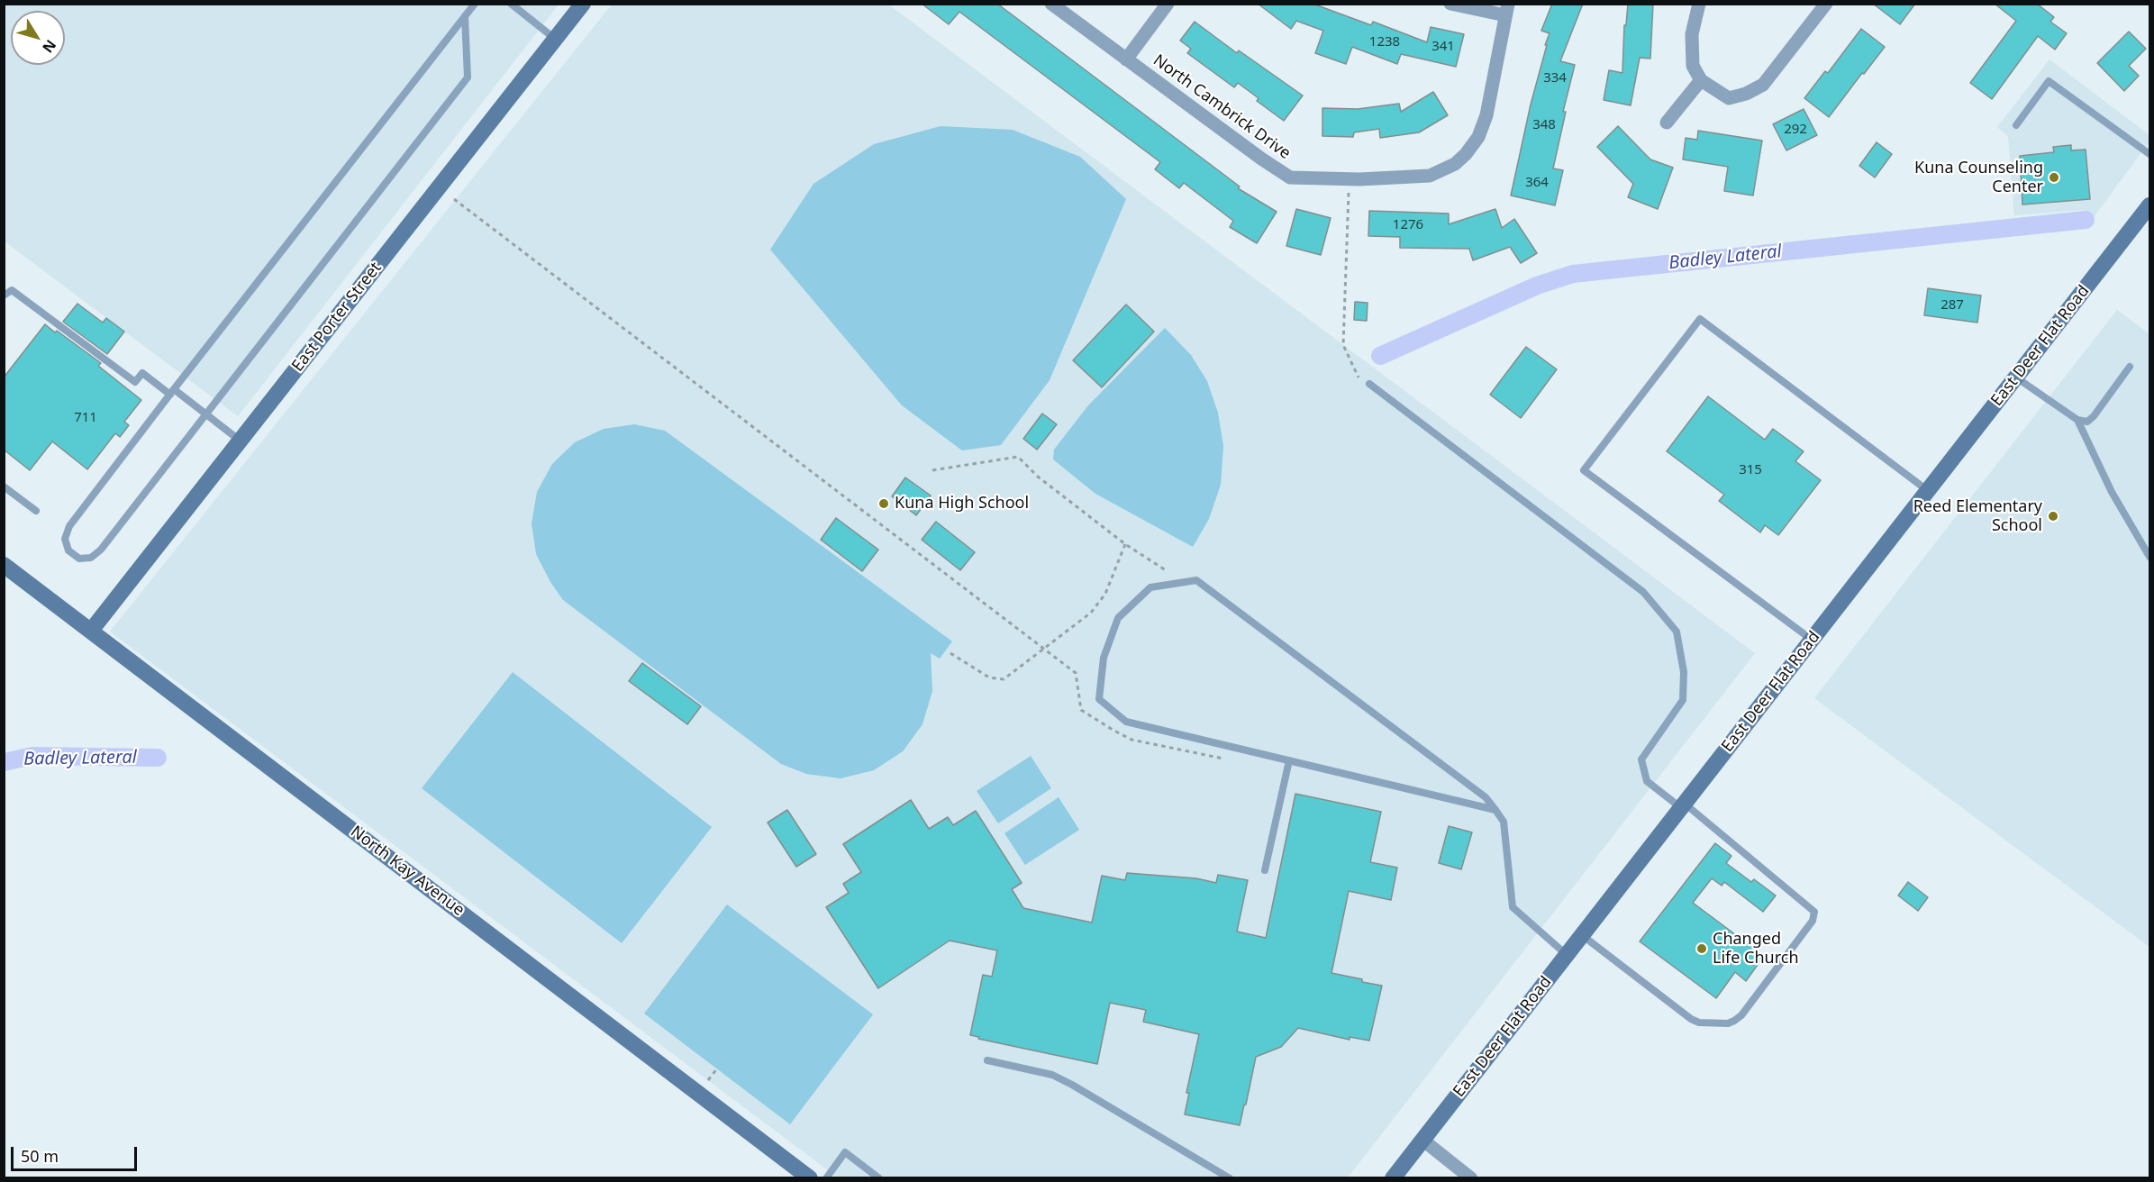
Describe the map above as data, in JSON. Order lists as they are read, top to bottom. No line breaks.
{"streets":{"street":["North Cambrick Drive","East Porter Street","East Deer Flat Road","North Kay Avenue"]},"crossings":[["East Porter Street","North Kay Avenue"]],"water":["Badley Lateral"],"places":["Kuna Counseling Center","Kuna High School","Reed Elementary School","Changed Life Church"],"house_numbers":["1238","341","334","348","292","364","1276","287","711","315"],"scale_bar":"50 m","north":"bottom right"}
